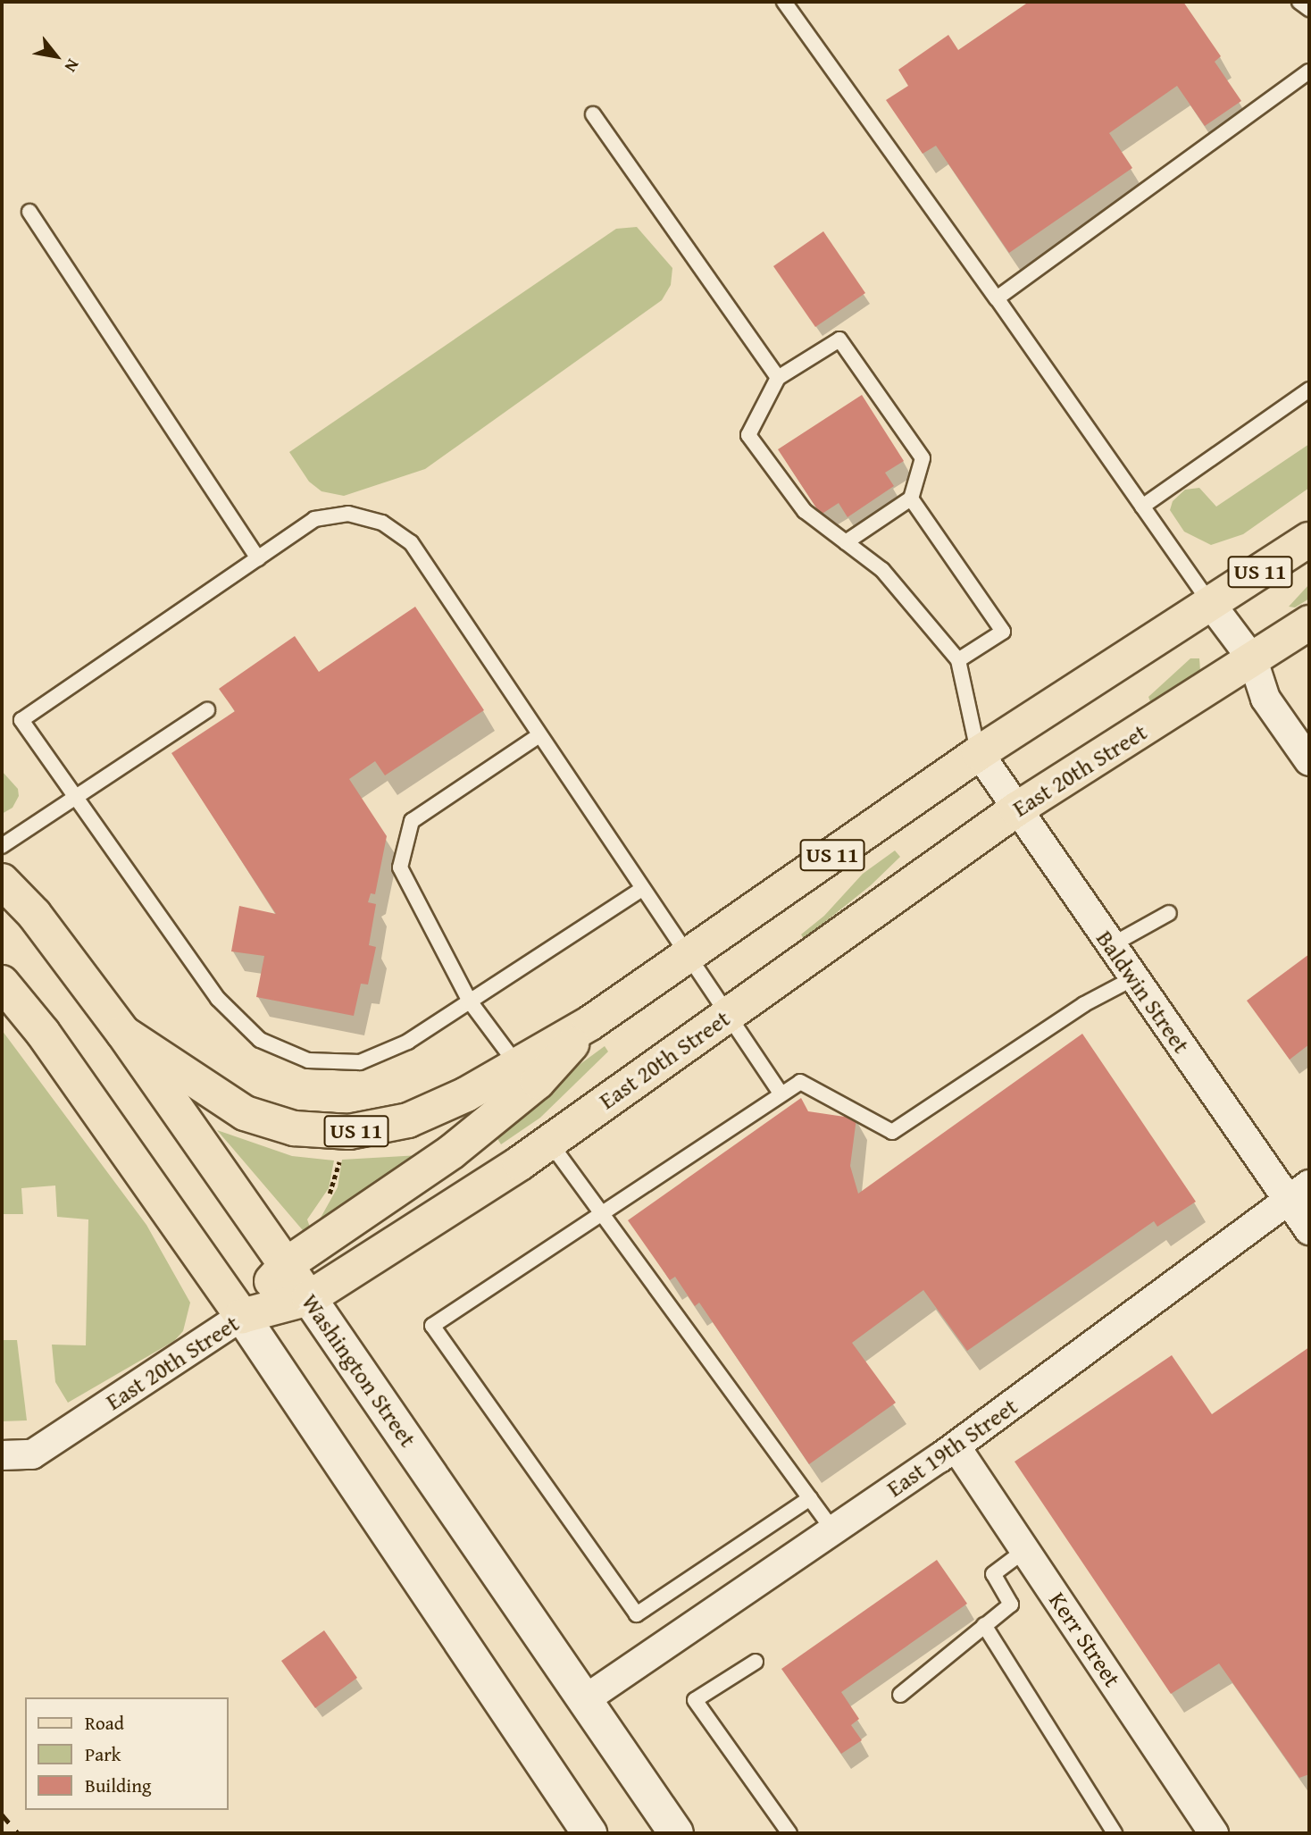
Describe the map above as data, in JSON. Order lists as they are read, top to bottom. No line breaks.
{"streets":{"main road":["US 11","East 20th Street","Washington Street"],"street":["Baldwin Street","East 19th Street","Kerr Street"]},"crossings":[["US 11","Baldwin Street"],["US 11","Washington Street"],["East 20th Street","Baldwin Street"],["East 20th Street","Washington Street"],["Baldwin Street","East 19th Street"],["Washington Street","East 19th Street"],["East 19th Street","Kerr Street"]],"legend":["Road","Park","Building"],"north":"bottom right"}
